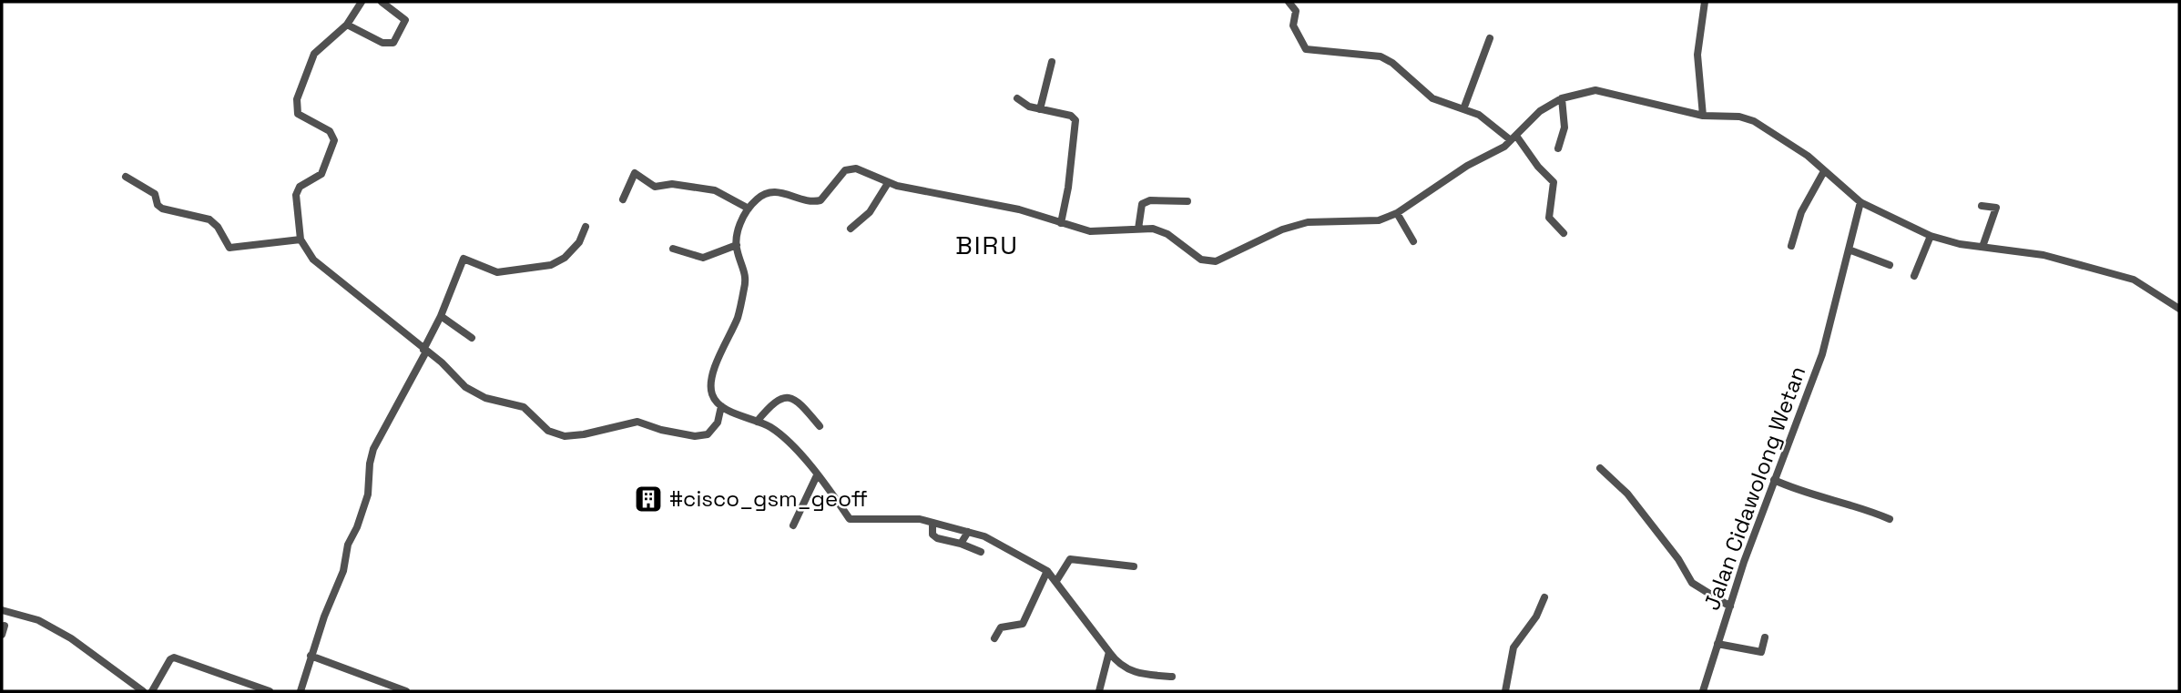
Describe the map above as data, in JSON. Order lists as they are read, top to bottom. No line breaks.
{"streets":{"street":["Jalan Cidawolong Wetan"]},"districts":["BIRU"],"places":{"building":["#cisco_gsm_geoff"]}}
